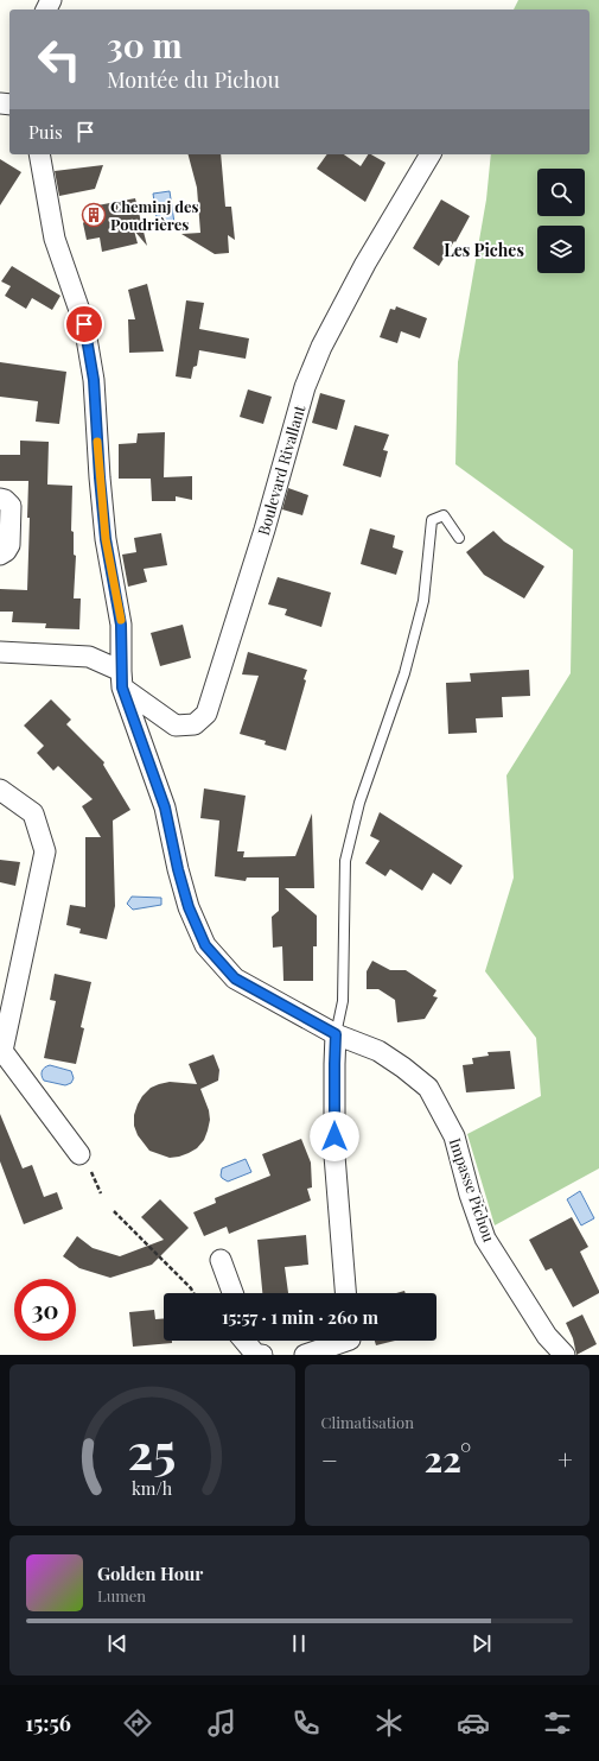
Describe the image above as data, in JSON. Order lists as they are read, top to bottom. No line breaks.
{"streets":{"street":["Boulevard Rivallant","Impasse Pichou"]},"crossings":[["Boulevard Rivallant","Impasse Pichou"]],"districts":["Les Piches"],"places":{"building":["Cheminj des Poudrières"]},"page":{"turn":["30 m","Montée du Pichou"],"then":"Puis","limit":"30","trip":"15:57 · 1 min · 260 m","tile":"Climatisation","heat":["−","22°","+"],"song":["Golden Hour","Lumen"],"tabs":"15:56","gauge":["25","km/h"]}}
